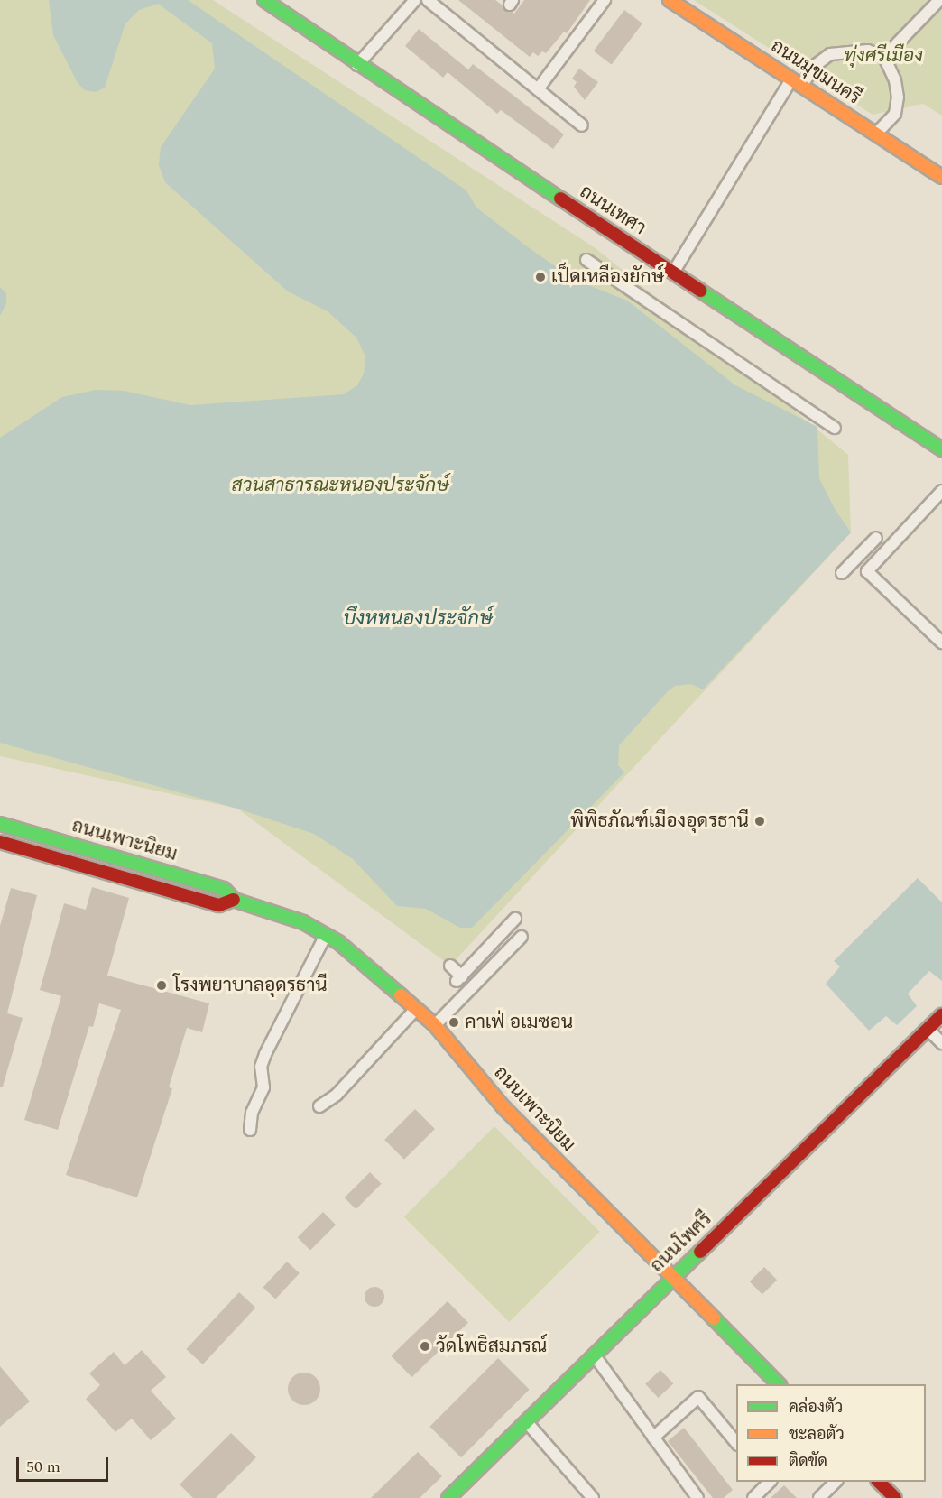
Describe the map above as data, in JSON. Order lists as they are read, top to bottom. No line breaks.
{"streets":{"street":["ถนนมุขมนครี","ถนนเทศา","ถนนเพาะนิยม","ถนนโพศรี"]},"crossings":[["ถนนเพาะนิยม","ถนนโพศรี"]],"water":["บึงหหนองประจักษ์"],"parks":["ทุ่งศรีเมือง","สวนสาธารณะหนองประจักษ์"],"places":["เป็ดเหลืองยักษ์","พิพิธภัณฑ์เมืองอุดรธานี","โรงพยาบาลอุดรธานี","คาเฟ่ อเมซอน","วัดโพธิสมภรณ์"],"legend":["คล่องตัว","ชะลอตัว","ติดขัด"],"scale_bar":"50 m"}
